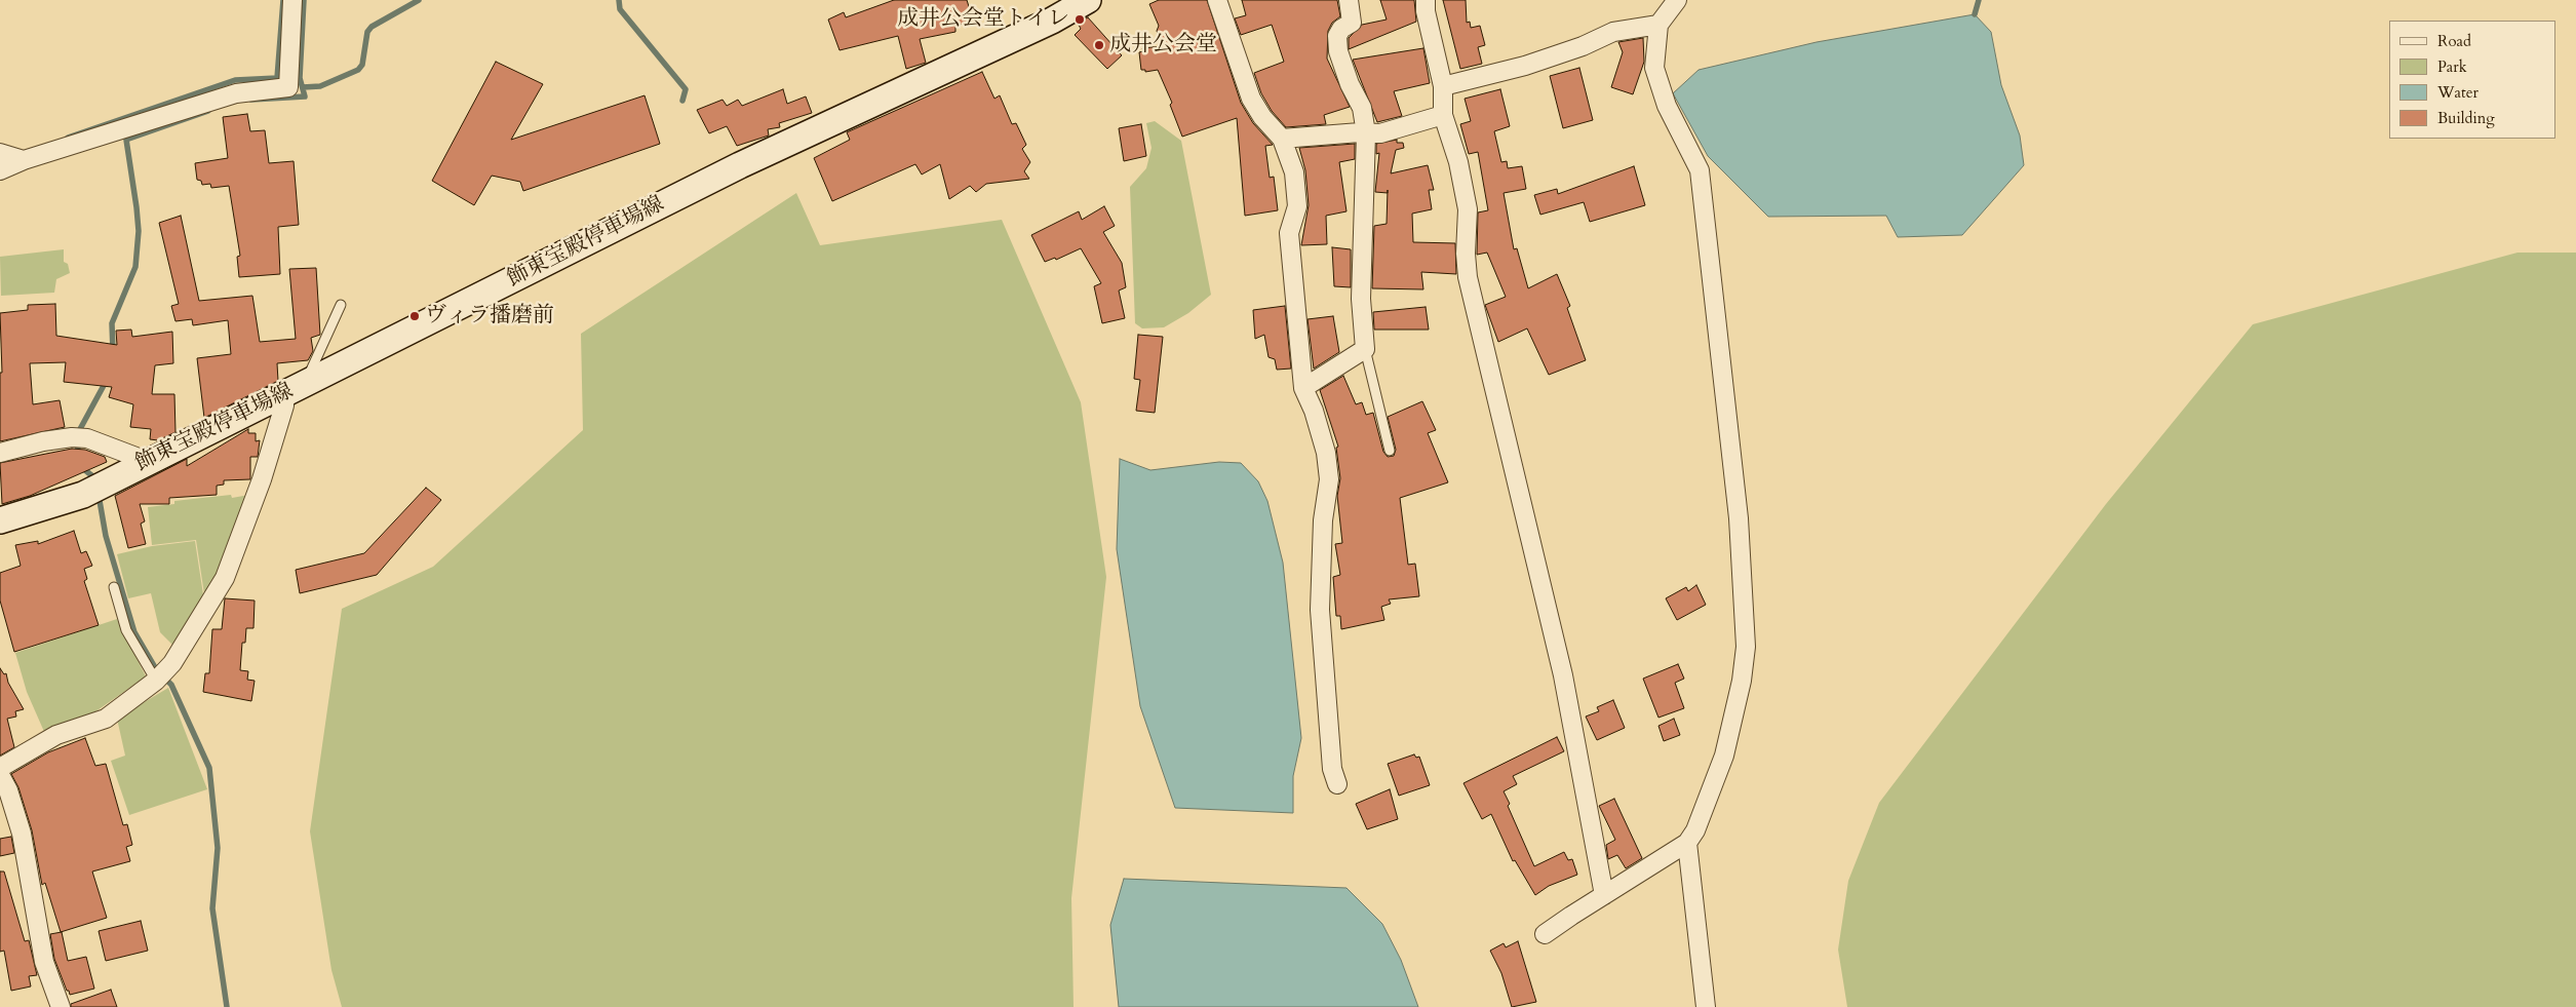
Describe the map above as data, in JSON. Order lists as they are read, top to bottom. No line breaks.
{"streets":{"main road":["飾東宝殿停車場線"]},"places":["成井公会堂トイレ","成井公会堂","ヴィラ播磨前"],"legend":["Road","Park","Water","Building"]}
